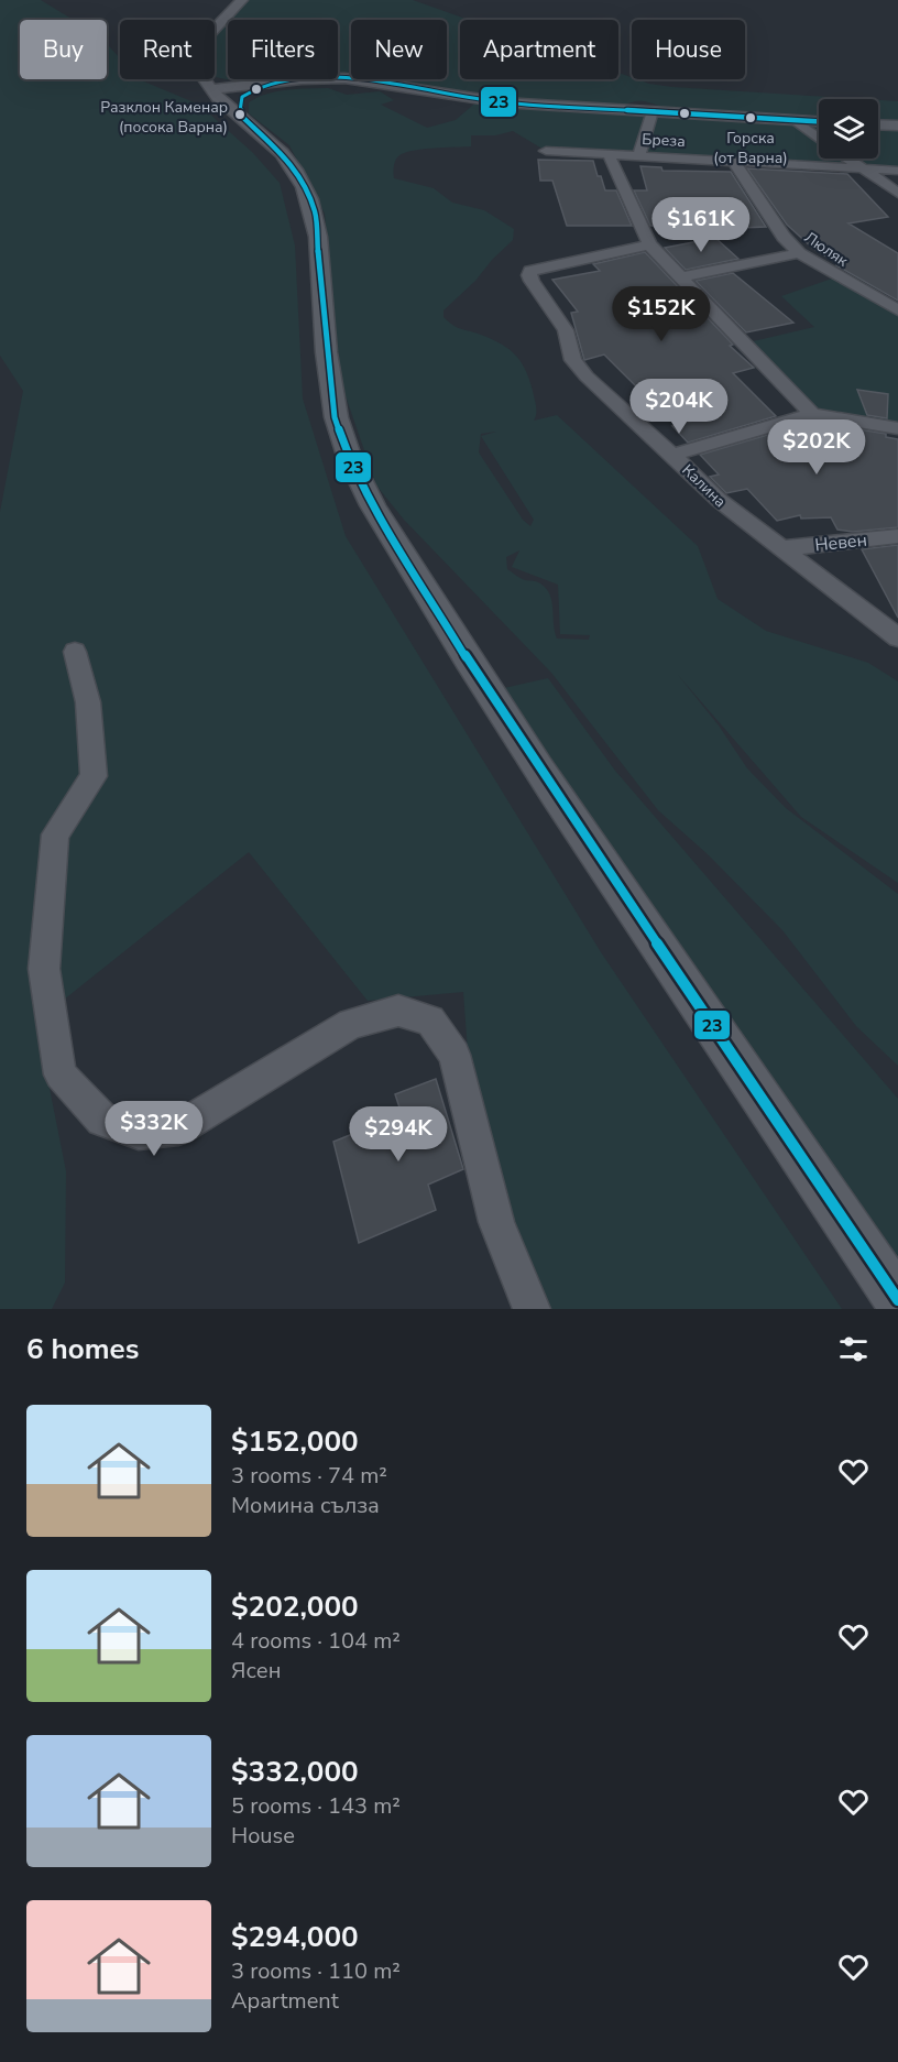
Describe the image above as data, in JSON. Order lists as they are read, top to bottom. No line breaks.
{"streets":{"street":["Бреза","Люляк","Калина","Невен"]},"crossings":[["Бреза","Люляк"],["Калина","Невен"]],"places":["Разклон Каменар (посока Варна)","Горска (от Варна)"],"lines":["transit line 23"],"page":{"chip":["Buy","Rent","Filters","New","Apartment","House"],"price":["$161K","$152K","$204K","$202K","$332K","$294K"],"heading":"6 homes","list":[{"name":"$152,000","note":"3 rooms · 74 m² · Момина сълза"},{"name":"$202,000","note":"4 rooms · 104 m² · Ясен"},{"name":"$332,000","note":"5 rooms · 143 m² · House"},{"name":"$294,000","note":"3 rooms · 110 m² · Apartment"}]}}
